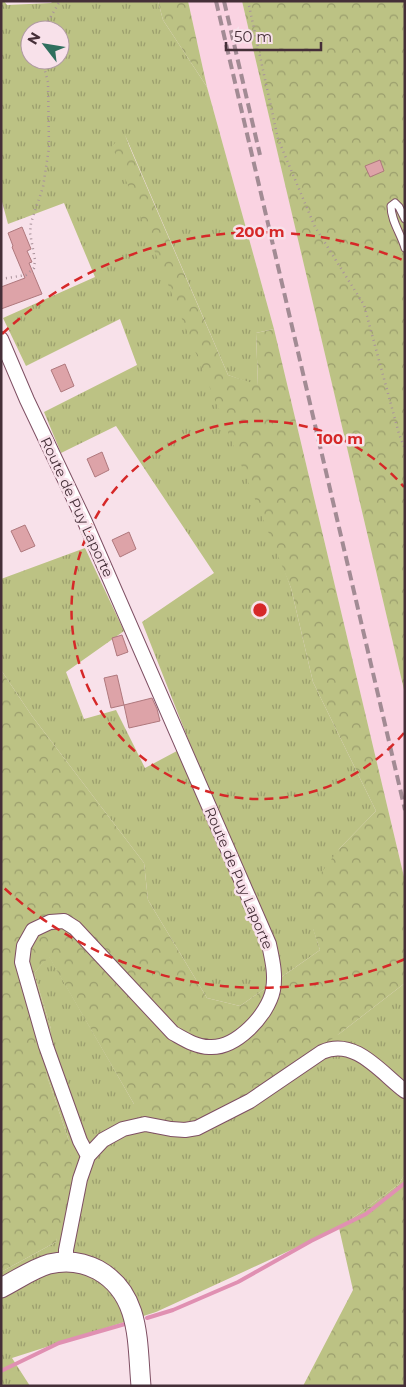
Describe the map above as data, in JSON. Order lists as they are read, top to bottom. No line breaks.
{"streets":{"street":["Route de Puy Laporte"]},"scale_bar":"50 m","north":"top left","rings":["200 m","100 m"]}
